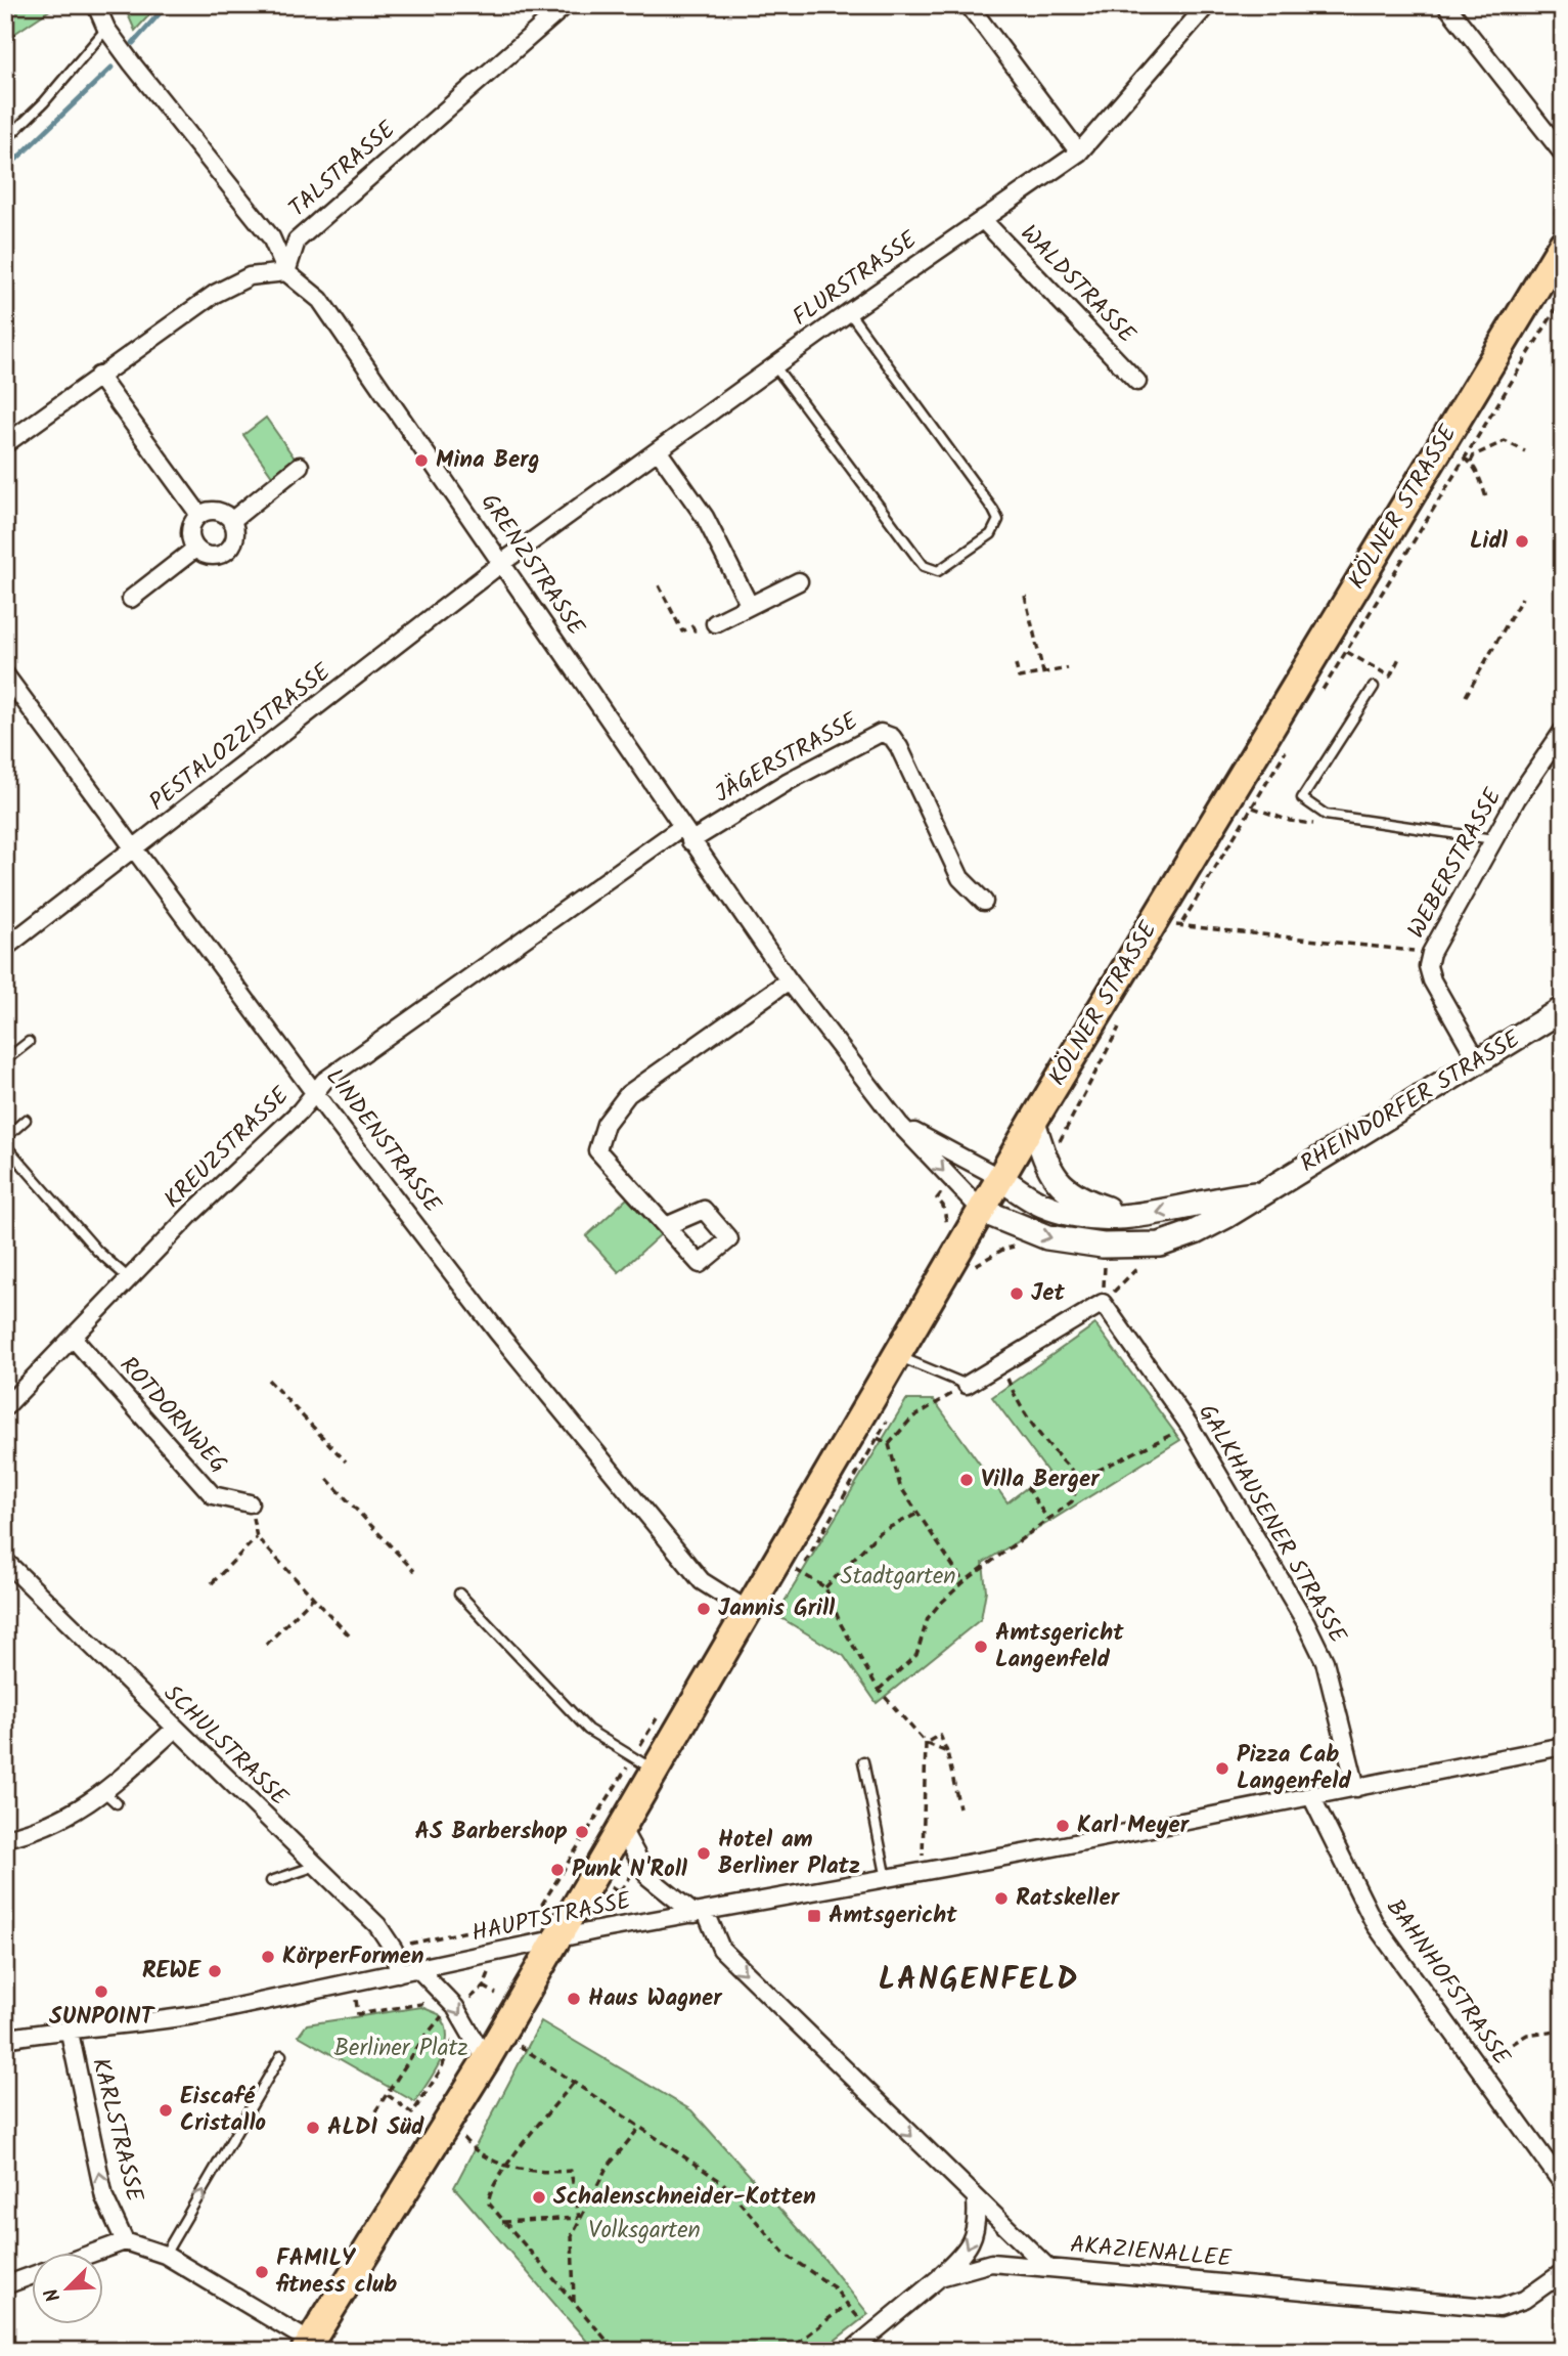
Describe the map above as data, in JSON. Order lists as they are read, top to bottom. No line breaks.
{"streets":{"main road":["KÖLNER STRASSE","RHEINDORFER STRASSE"],"street":["TALSTRASSE","FLURSTRASSE","WALDSTRASSE","GRENZSTRASSE","PESTALOZZISTRASSE","JÄGERSTRASSE","WEBERSTRASSE","LINDENSTRASSE","KREUZSTRASSE","ROTDORNWEG","GALKHAUSENER STRASSE","SCHULSTRASSE","HAUPTSTRASSE","BAHNHOFSTRASSE","KARLSTRASSE","AKAZIENALLEE"]},"crossings":[["TALSTRASSE","GRENZSTRASSE"],["FLURSTRASSE","WALDSTRASSE"],["FLURSTRASSE","GRENZSTRASSE"],["FLURSTRASSE","PESTALOZZISTRASSE"],["KÖLNER STRASSE","GRENZSTRASSE"],["KÖLNER STRASSE","RHEINDORFER STRASSE"],["KÖLNER STRASSE","LINDENSTRASSE"],["KÖLNER STRASSE","HAUPTSTRASSE"],["GRENZSTRASSE","PESTALOZZISTRASSE"],["GRENZSTRASSE","JÄGERSTRASSE"],["GRENZSTRASSE","RHEINDORFER STRASSE"],["GRENZSTRASSE","KREUZSTRASSE"],["PESTALOZZISTRASSE","LINDENSTRASSE"],["JÄGERSTRASSE","KREUZSTRASSE"],["WEBERSTRASSE","RHEINDORFER STRASSE"],["LINDENSTRASSE","KREUZSTRASSE"],["KREUZSTRASSE","ROTDORNWEG"],["GALKHAUSENER STRASSE","HAUPTSTRASSE"],["SCHULSTRASSE","HAUPTSTRASSE"],["HAUPTSTRASSE","BAHNHOFSTRASSE"],["HAUPTSTRASSE","KARLSTRASSE"],["HAUPTSTRASSE","AKAZIENALLEE"]],"one_way":["KARLSTRASSE","AKAZIENALLEE"],"districts":["LANGENFELD"],"parks":["Stadtgarten","Berliner Platz","Volksgarten"],"places":{"other":["Mina Berg","Lidl","Jet","Villa Berger","Jannis Grill","Amtsgericht Langenfeld","Pizza Cab Langenfeld","Karl Meyer","AS Barbershop","Hotel am Berliner Platz","Punk N'Roll","Ratskeller","KörperFormen","REWE","SUNPOINT","Haus Wagner","Eiscafé Cristallo","ALDI Süd","Schalenschneider-Kotten","FAMILY fitness club"],"transit":["Amtsgericht"]},"north":"bottom left"}
